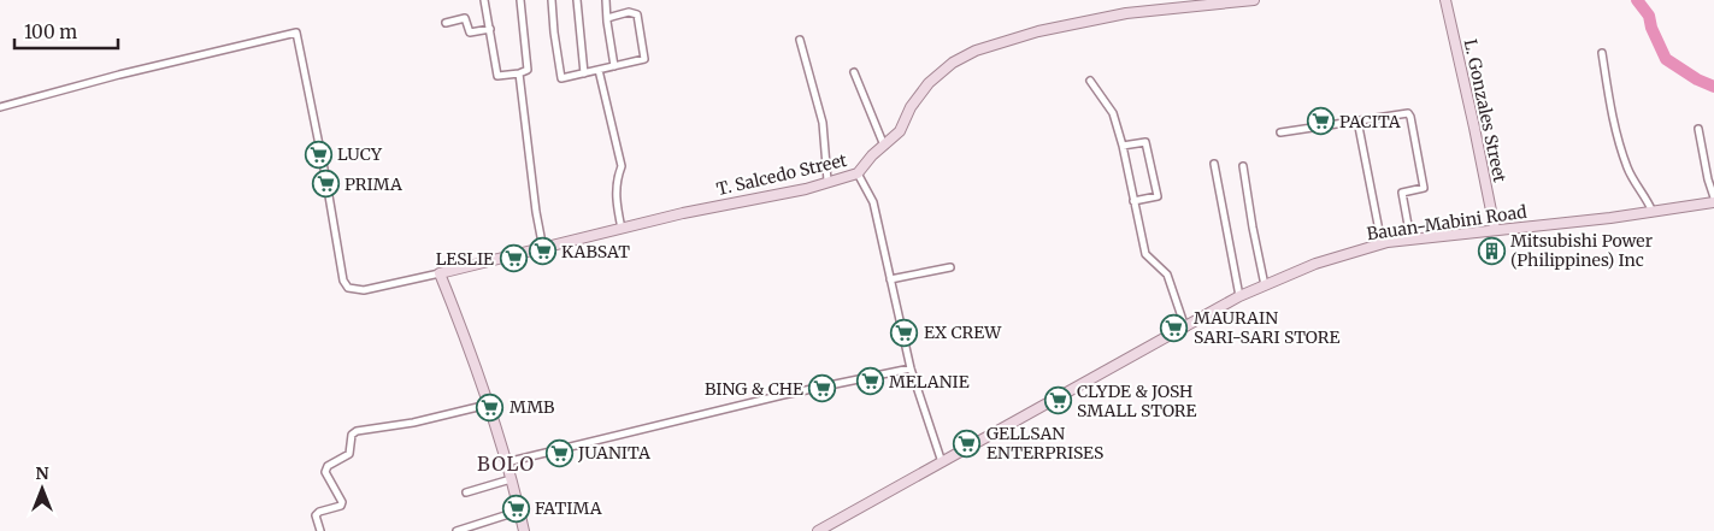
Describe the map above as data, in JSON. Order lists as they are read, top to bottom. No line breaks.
{"streets":{"street":["L. Gonzales Street","T. Salcedo Street","Bauan-Mabini Road"]},"crossings":[["L. Gonzales Street","Bauan-Mabini Road"]],"districts":["BOLO"],"places":{"supermarket":["PACITA","LUCY","PRIMA","KABSAT","LESLIE","MAURAIN SARI-SARI STORE","EX CREW","MELANIE","BING & CHE","CLYDE & JOSH SMALL STORE","MMB","GELLSAN ENTERPRISES","JUANITA","FATIMA"],"building":["Mitsubishi Power (Philippines) Inc"]},"scale_bar":"100 m","north":"top"}
